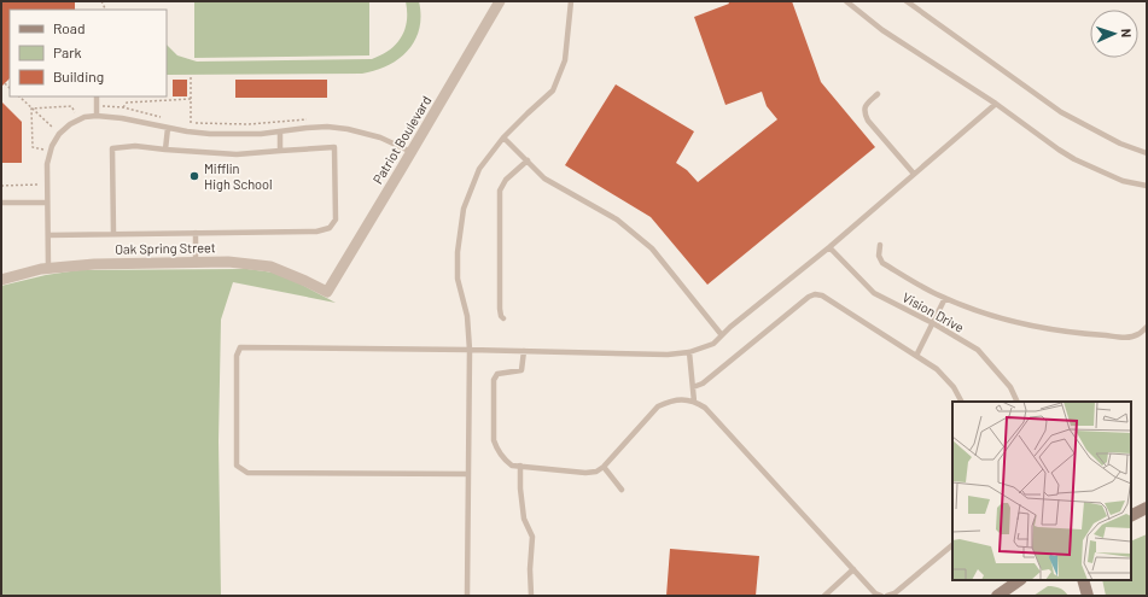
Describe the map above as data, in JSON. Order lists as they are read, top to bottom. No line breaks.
{"streets":{"street":["Patriot Boulevard","Oak Spring Street"],"lane":["Vision Drive"]},"crossings":[["Patriot Boulevard","Oak Spring Street"]],"places":["Mifflin High School"],"legend":["Road","Park","Building"],"north":"right"}
